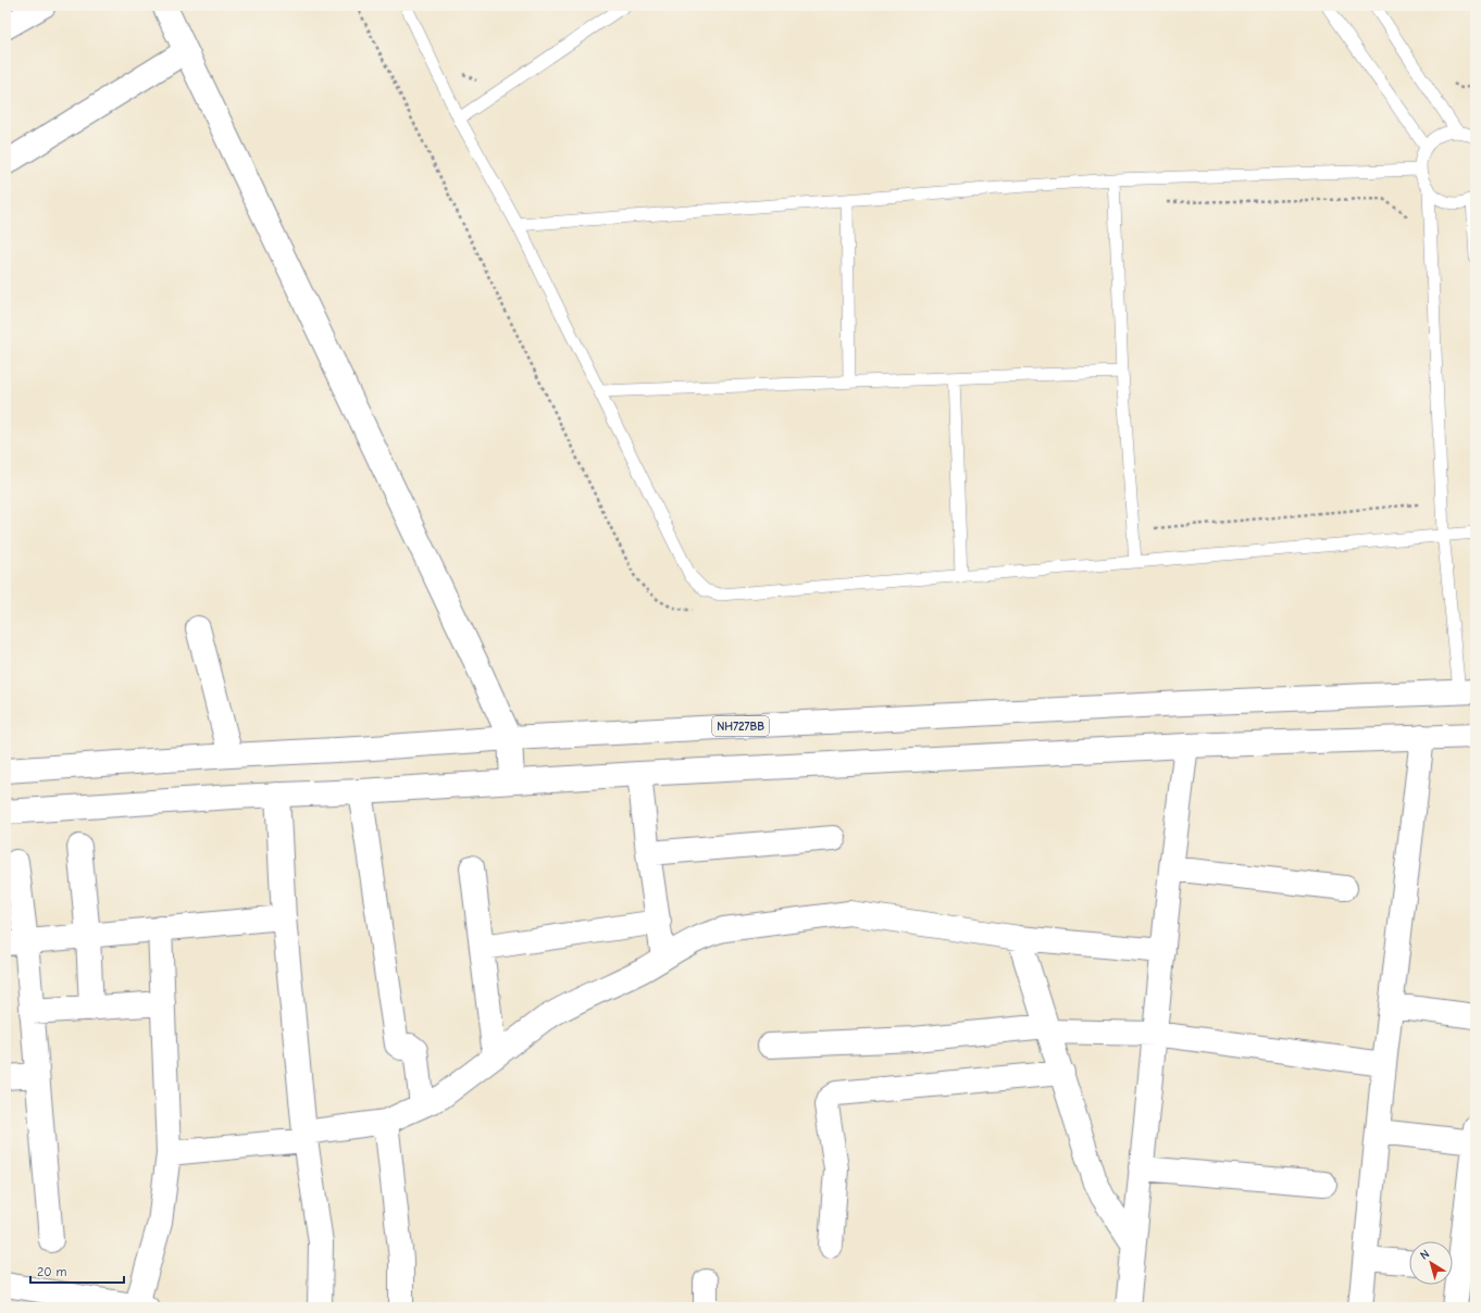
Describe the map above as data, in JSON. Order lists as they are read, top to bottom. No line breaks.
{"streets":{"main road":["NH727BB"]},"scale_bar":"20 m","north":"top left"}
